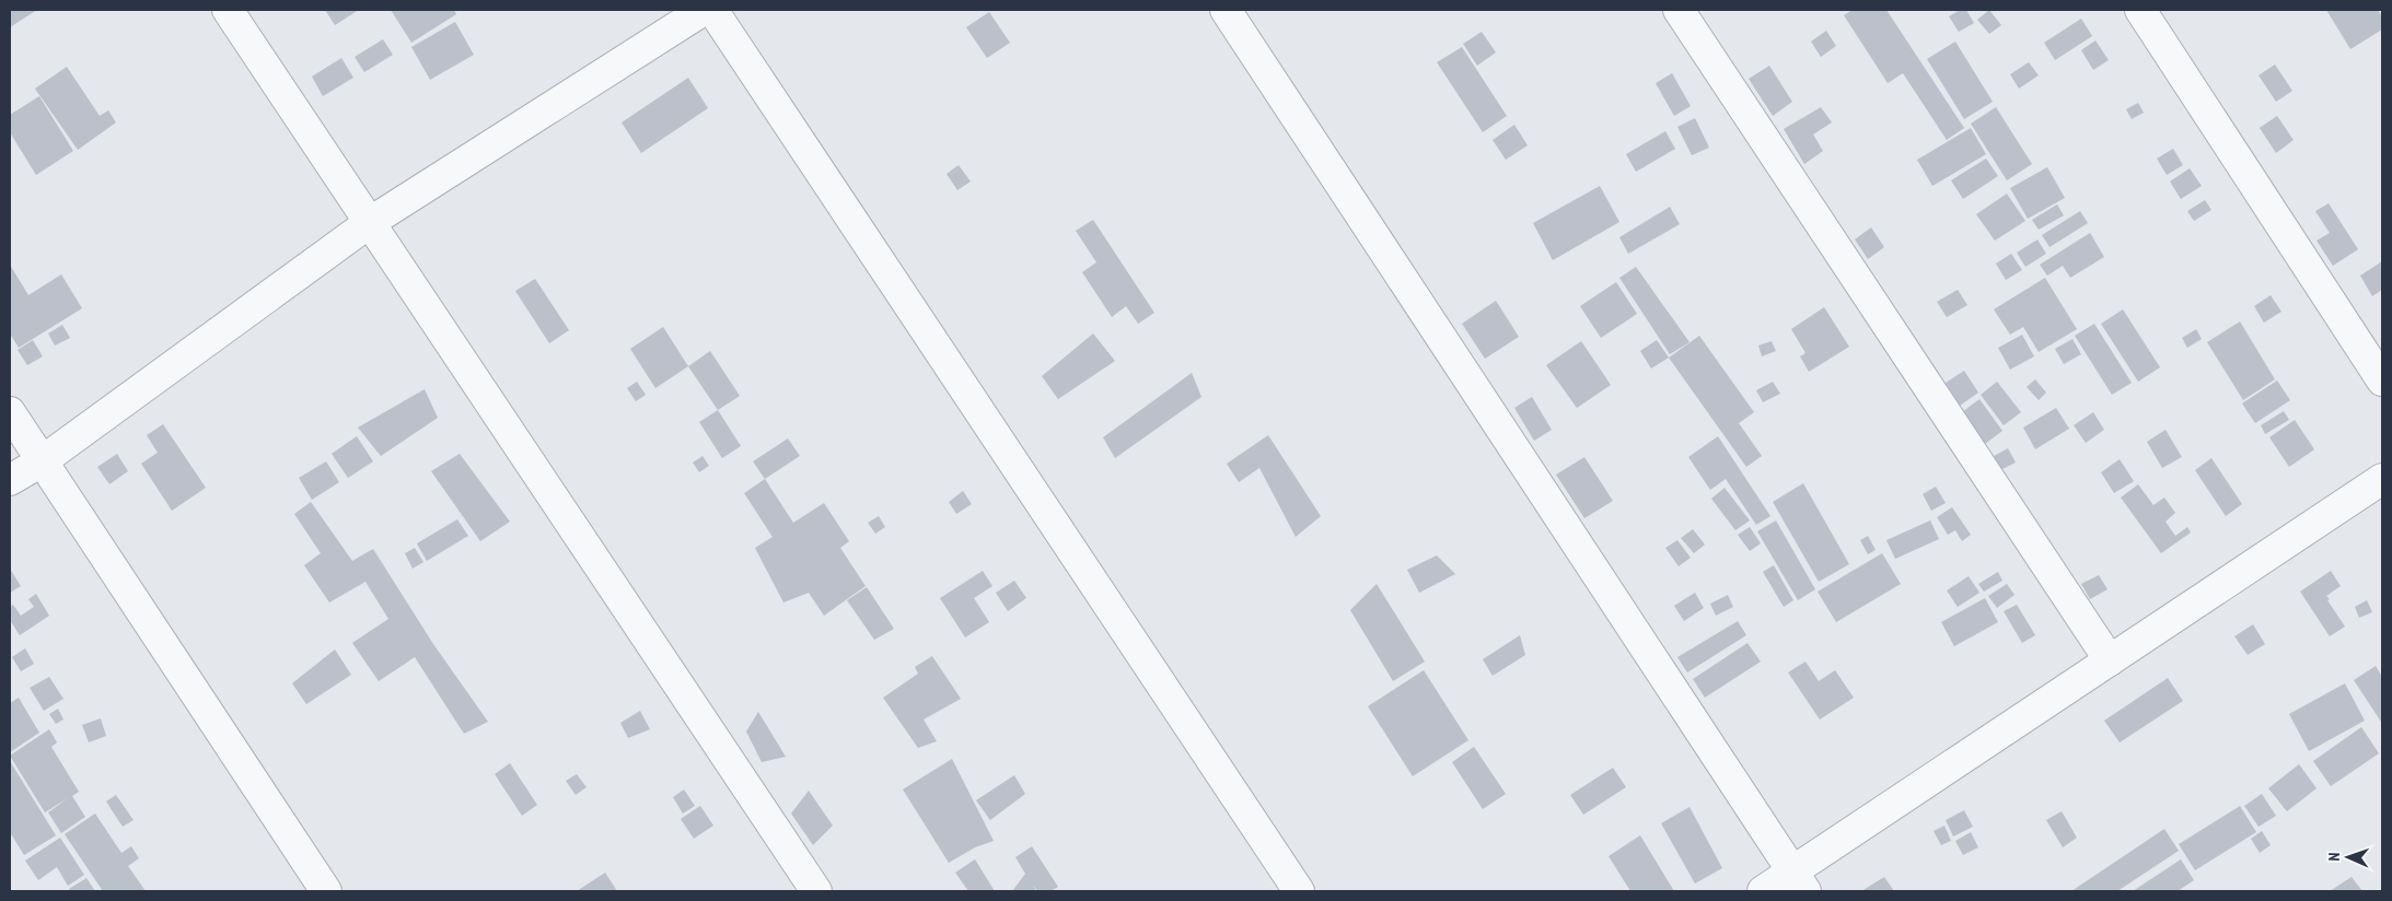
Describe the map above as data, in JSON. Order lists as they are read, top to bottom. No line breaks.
{"north":"left"}
